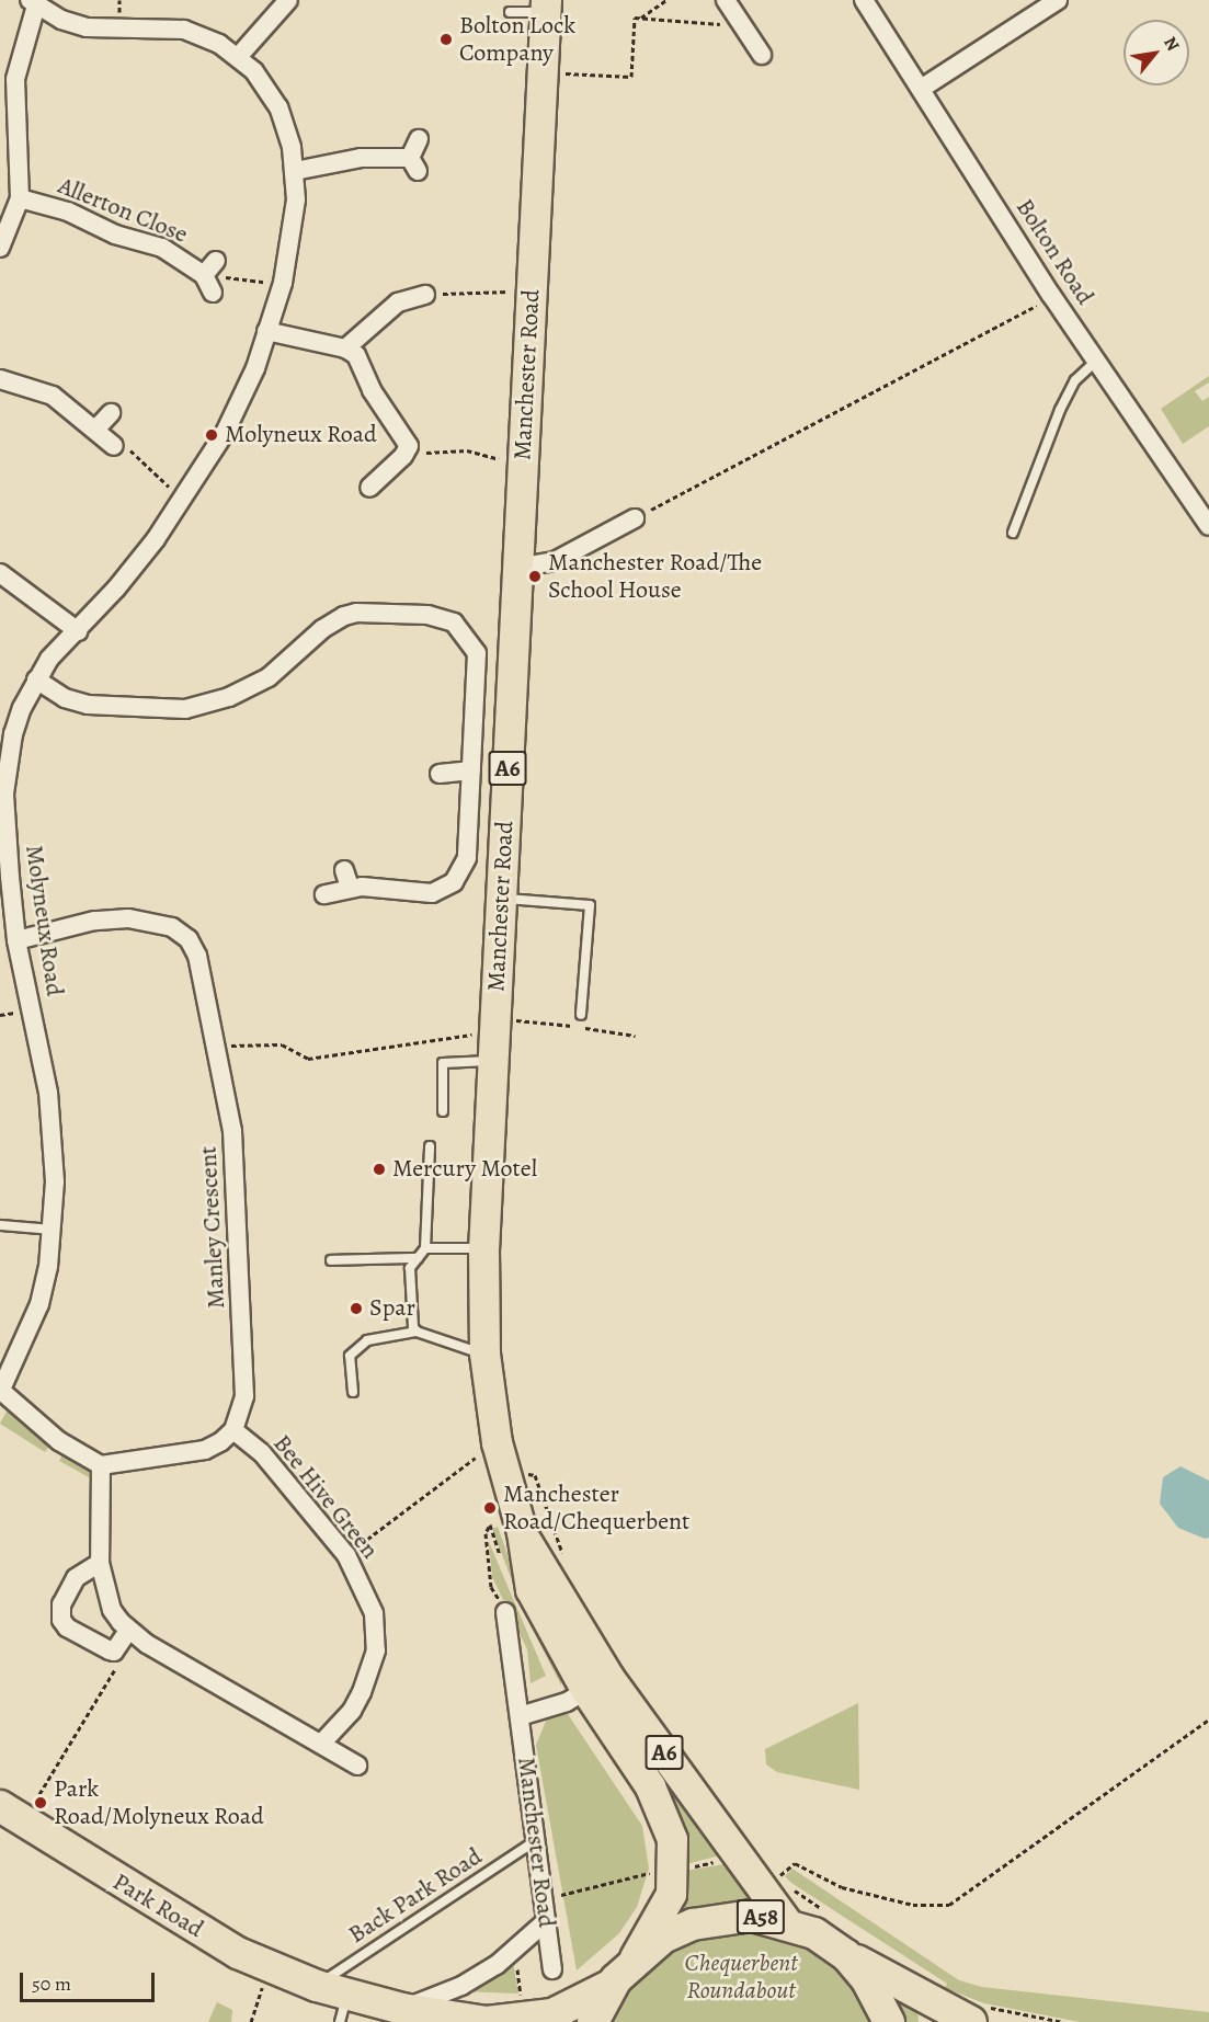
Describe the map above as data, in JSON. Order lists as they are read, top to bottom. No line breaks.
{"streets":{"highway":["Park Road","A58"],"main road":["Manchester Road","A6"],"street":["Allerton Close","Bolton Road","Molyneux Road","Manley Crescent","Bee Hive Green"],"lane":["Back Park Road"]},"crossings":[["Manchester Road","Back Park Road"],["Manchester Road","A58"],["Molyneux Road","Manley Crescent"],["Manley Crescent","Bee Hive Green"],["Back Park Road","Park Road"],["Park Road","A58"]],"parks":["Chequerbent Roundabout"],"places":["Bolton Lock Company","Molyneux Road","Manchester Road/The School House","Mercury Motel","Spar","Manchester Road/Chequerbent","Park Road/Molyneux Road"],"scale_bar":"50 m","north":"top right"}
